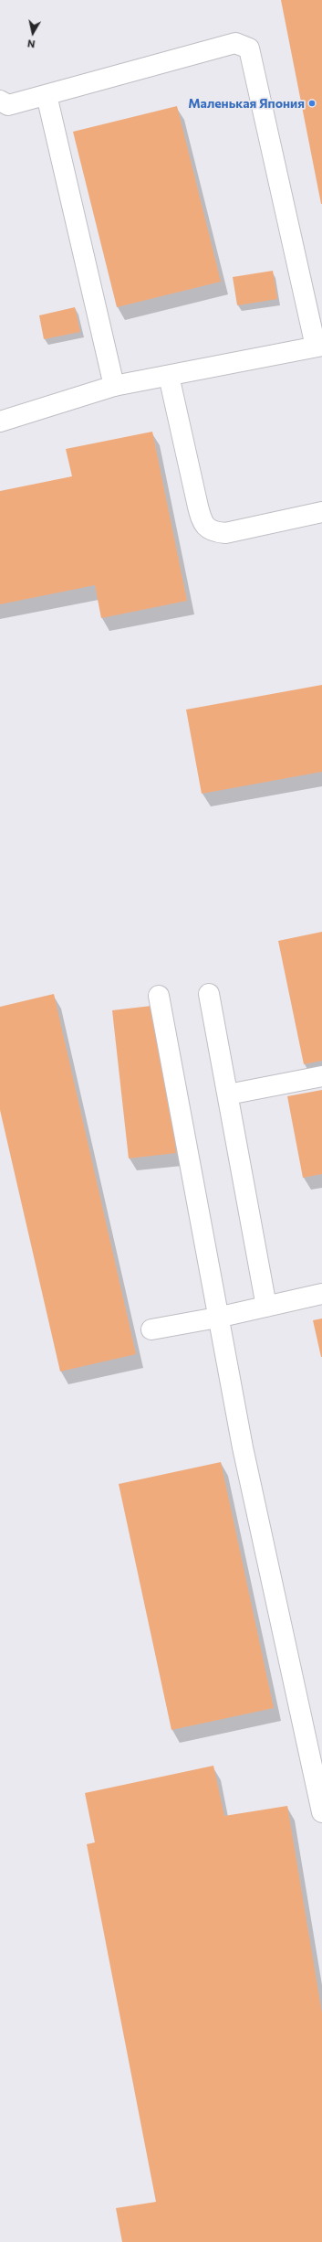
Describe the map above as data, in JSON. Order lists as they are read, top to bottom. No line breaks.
{"places":["Маленькая Япония"],"north":"bottom"}
